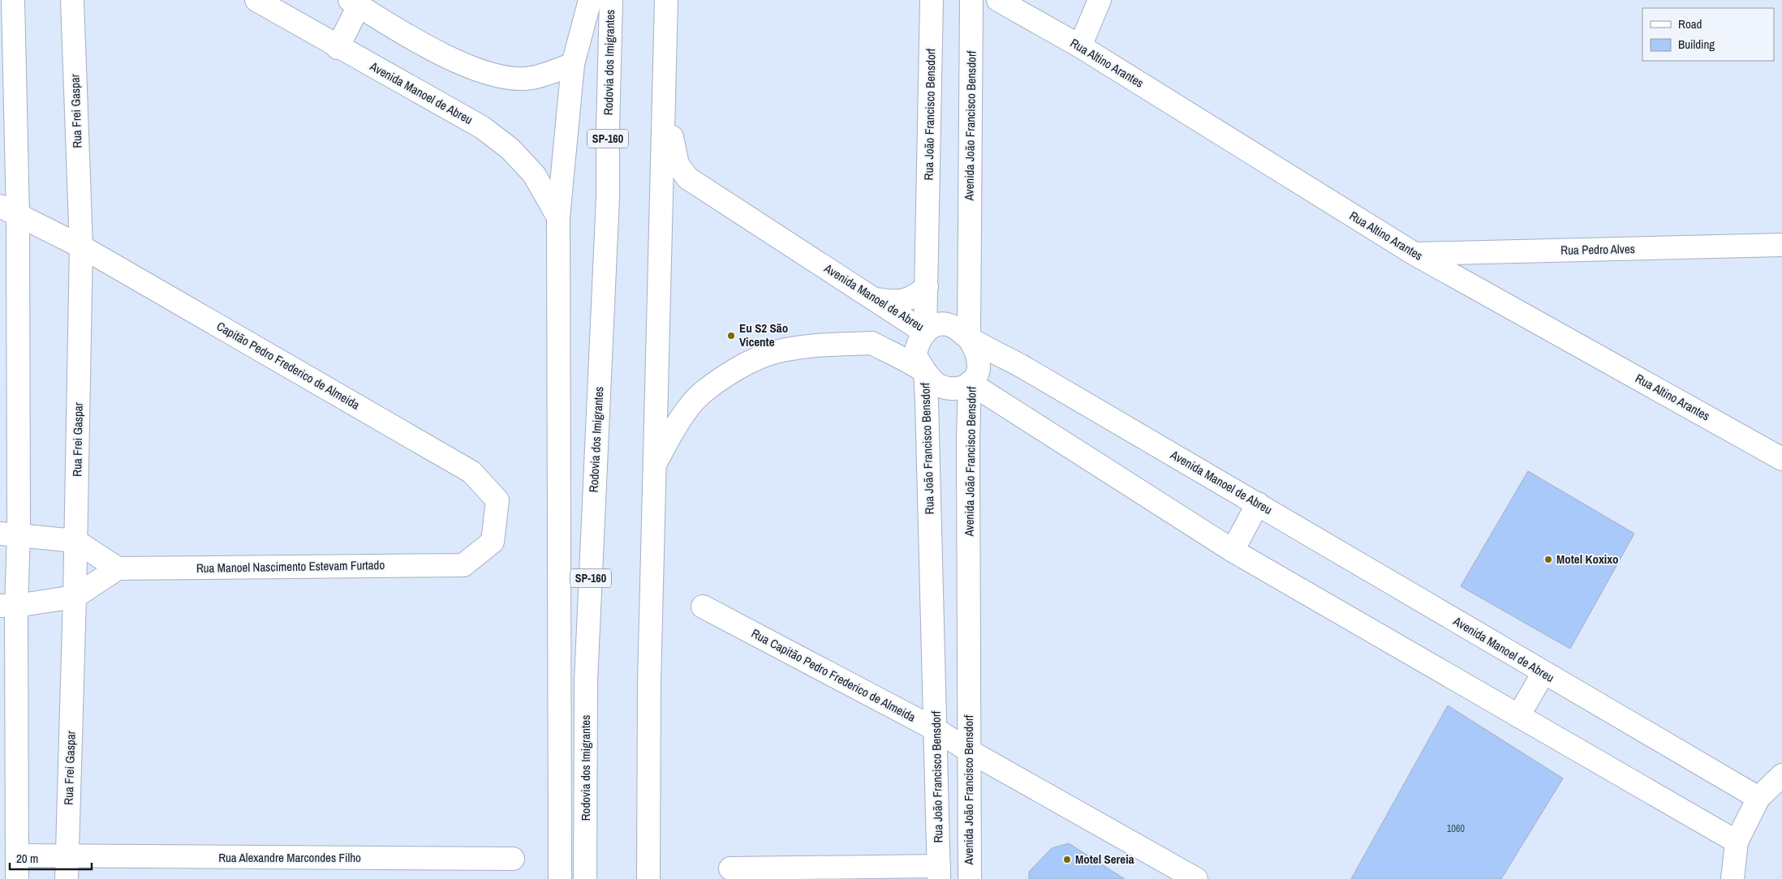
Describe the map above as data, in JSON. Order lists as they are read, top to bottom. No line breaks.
{"streets":{"main road":["Rodovia dos Imigrantes","Rua Altino Arantes","Avenida Manoel de Abreu","Rua Frei Gaspar","Rua João Francisco Bensdorf","Avenida João Francisco Bensdorf","SP-160","Rua Pedro Alves","Capitão Pedro Frederico de Almeida","Rua Manoel Nascimento Estevam Furtado","Rua Capitão Pedro Frederico de Almeida","Rua Alexandre Marcondes Filho"]},"crossings":[["Rua Altino Arantes","Rua Pedro Alves"],["Avenida Manoel de Abreu","Rua João Francisco Bensdorf"],["Avenida Manoel de Abreu","Avenida João Francisco Bensdorf"],["Rua Frei Gaspar","Capitão Pedro Frederico de Almeida"],["Rua Frei Gaspar","Rua Alexandre Marcondes Filho"],["Rua João Francisco Bensdorf","Avenida João Francisco Bensdorf"],["Rua João Francisco Bensdorf","Rua Capitão Pedro Frederico de Almeida"],["Avenida João Francisco Bensdorf","Rua Capitão Pedro Frederico de Almeida"],["Capitão Pedro Frederico de Almeida","Rua Manoel Nascimento Estevam Furtado"]],"places":["Eu S2 São Vicente","Motel Koxixo","Motel Sereia"],"house_numbers":["1060"],"legend":["Road","Building"],"scale_bar":"20 m"}
